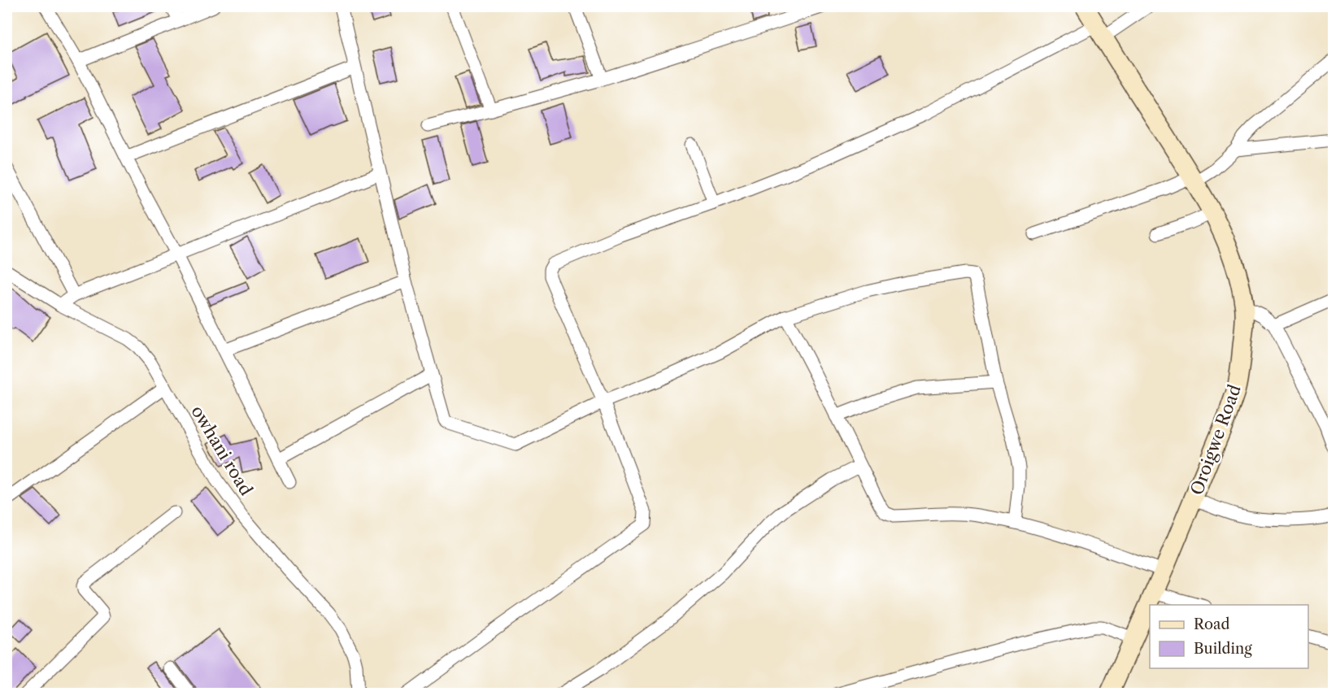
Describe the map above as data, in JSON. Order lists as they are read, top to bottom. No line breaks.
{"streets":{"street":["Oroigwe Road","owhani road"]},"legend":["Road","Building"]}
